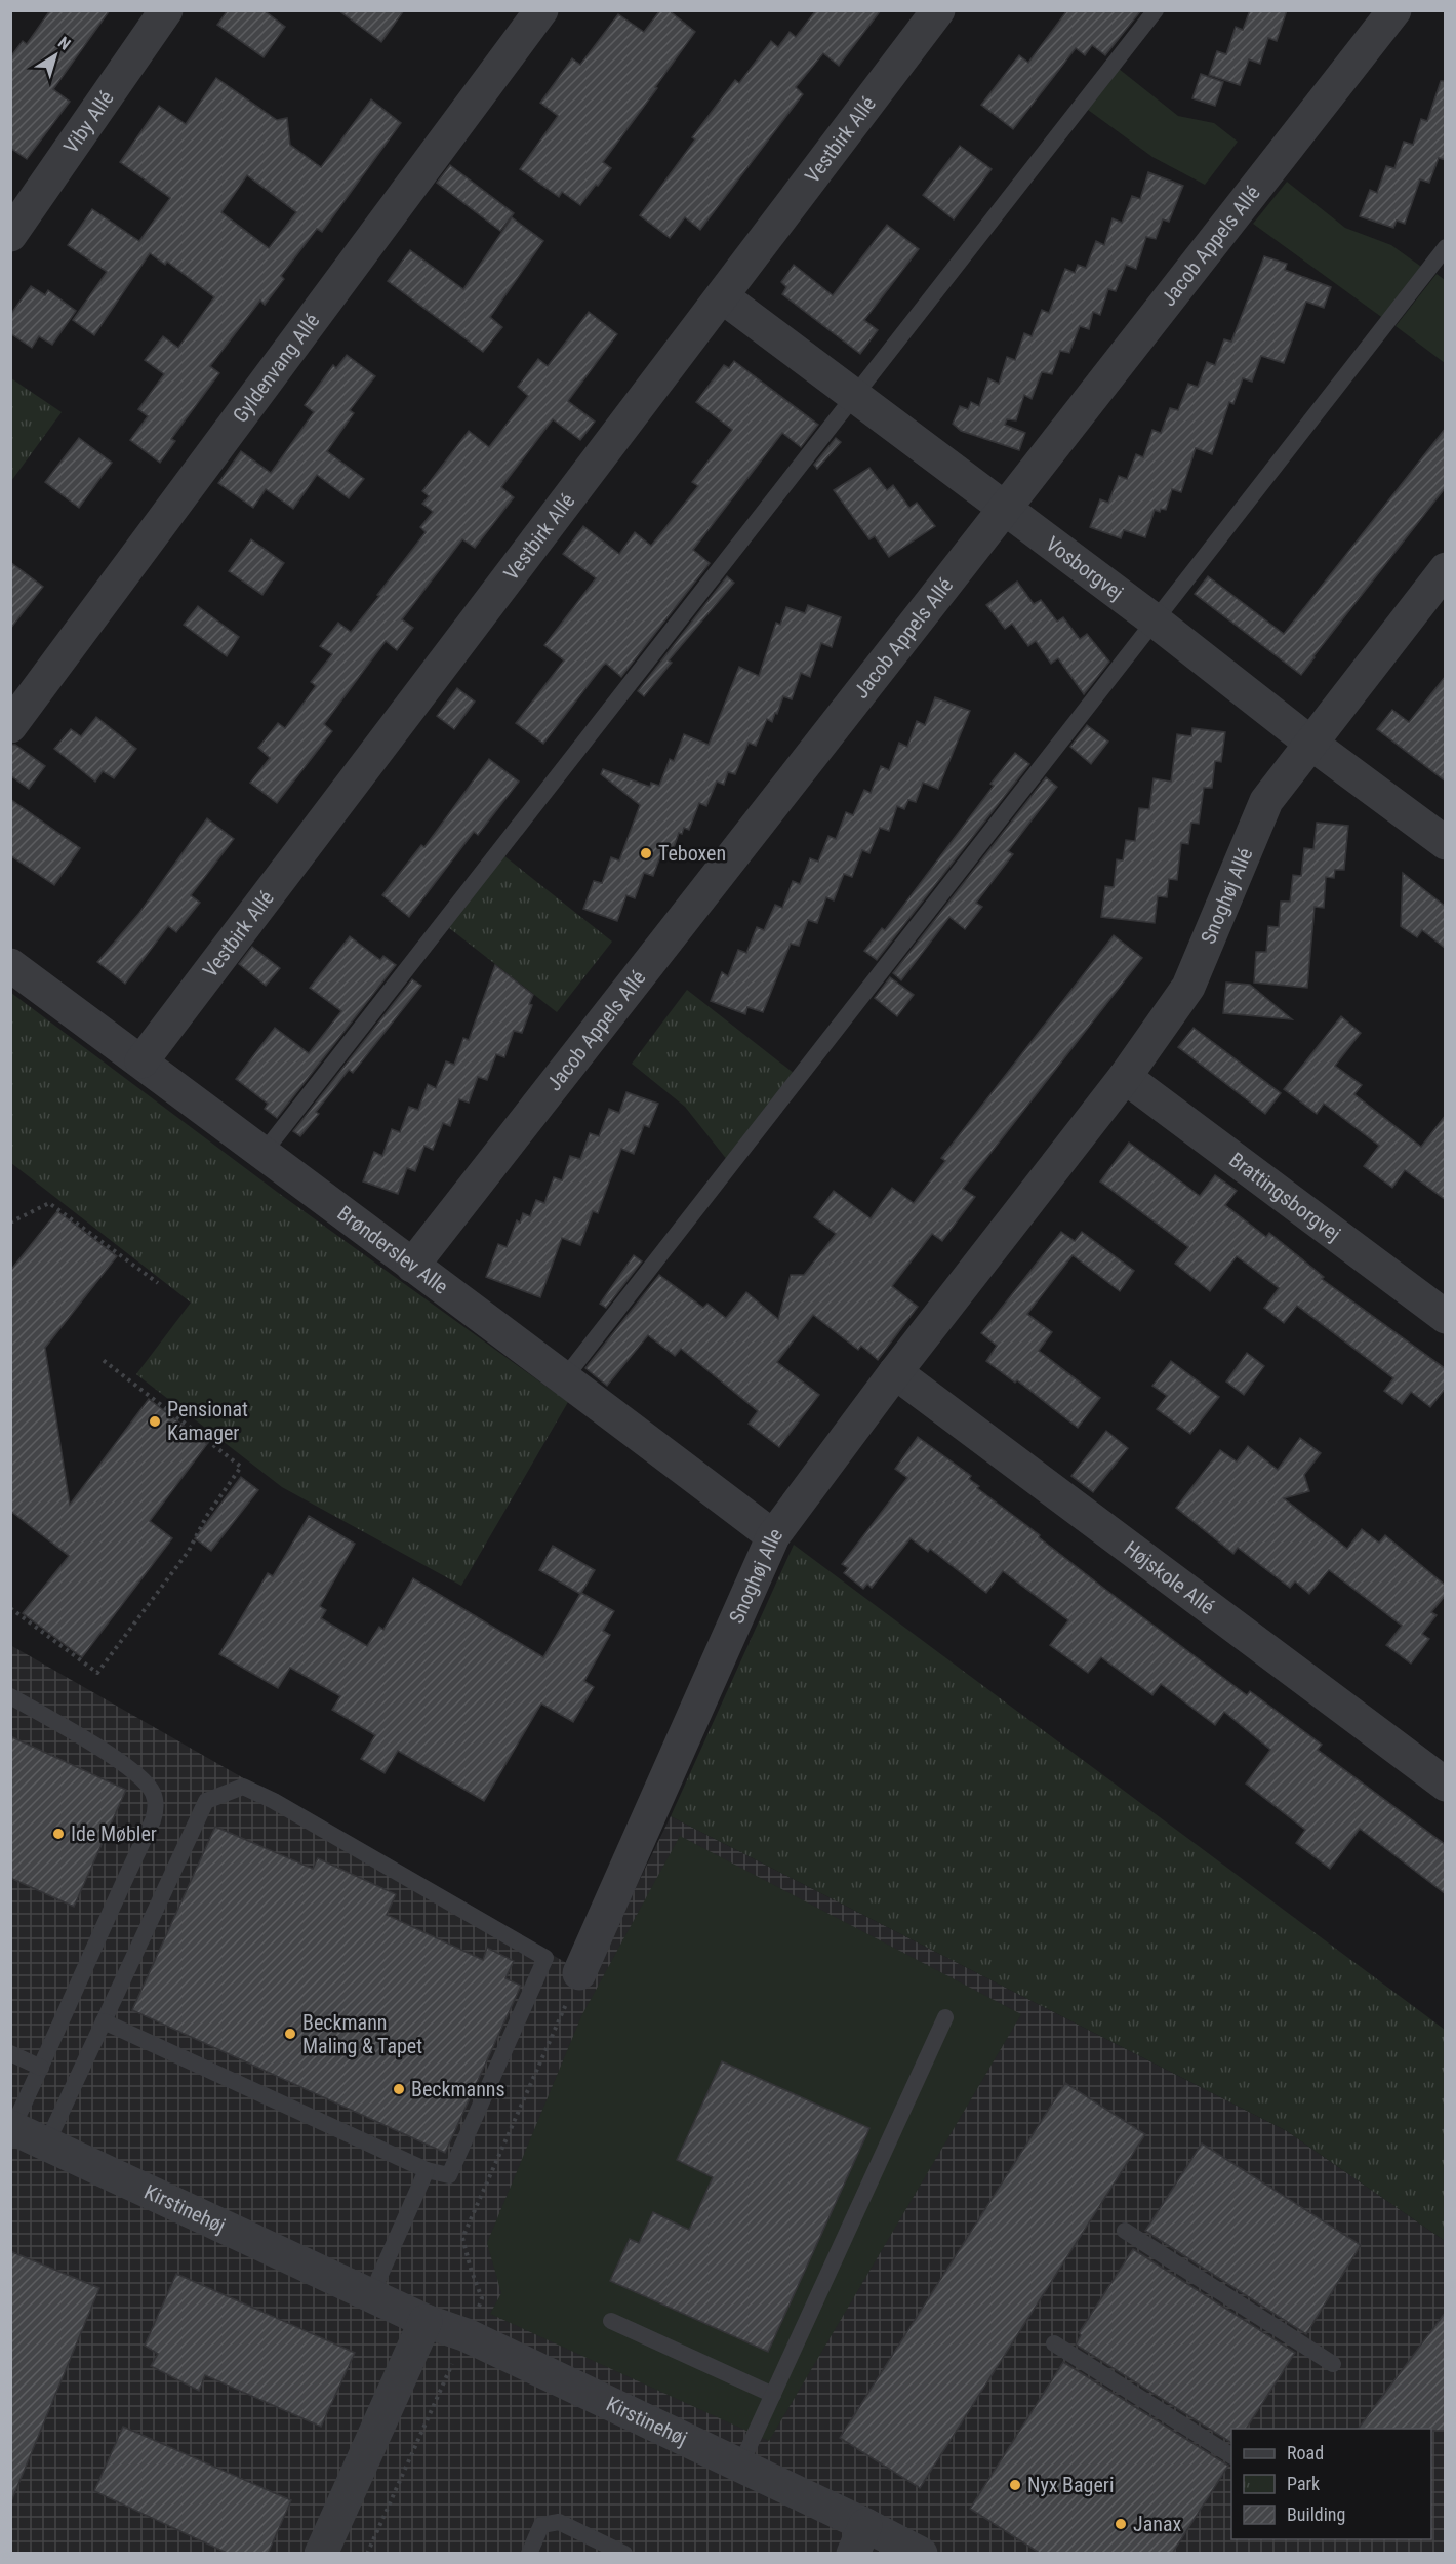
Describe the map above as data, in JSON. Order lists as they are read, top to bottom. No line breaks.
{"streets":{"street":["Viby Allé","Vestbirk Allé","Jacob Appels Allé","Gyldenvang Allé","Vosborgvej","Snoghøj Allé","Brattingsborgvej","Brønderslev Alle","Snoghøj Alle","Højskole Allé","Kirstinehøj"]},"crossings":[["Vestbirk Allé","Vosborgvej"],["Vestbirk Allé","Brønderslev Alle"],["Jacob Appels Allé","Vosborgvej"],["Jacob Appels Allé","Brønderslev Alle"],["Vosborgvej","Snoghøj Allé"],["Snoghøj Allé","Brattingsborgvej"],["Snoghøj Allé","Snoghøj Alle"],["Brønderslev Alle","Snoghøj Alle"],["Snoghøj Alle","Højskole Allé"]],"places":["Teboxen","Pensionat Kamager","Ide Møbler","Beckmann Maling & Tapet","Beckmanns","Nyx Bageri","Janax"],"legend":["Road","Park","Building"],"north":"top right"}
